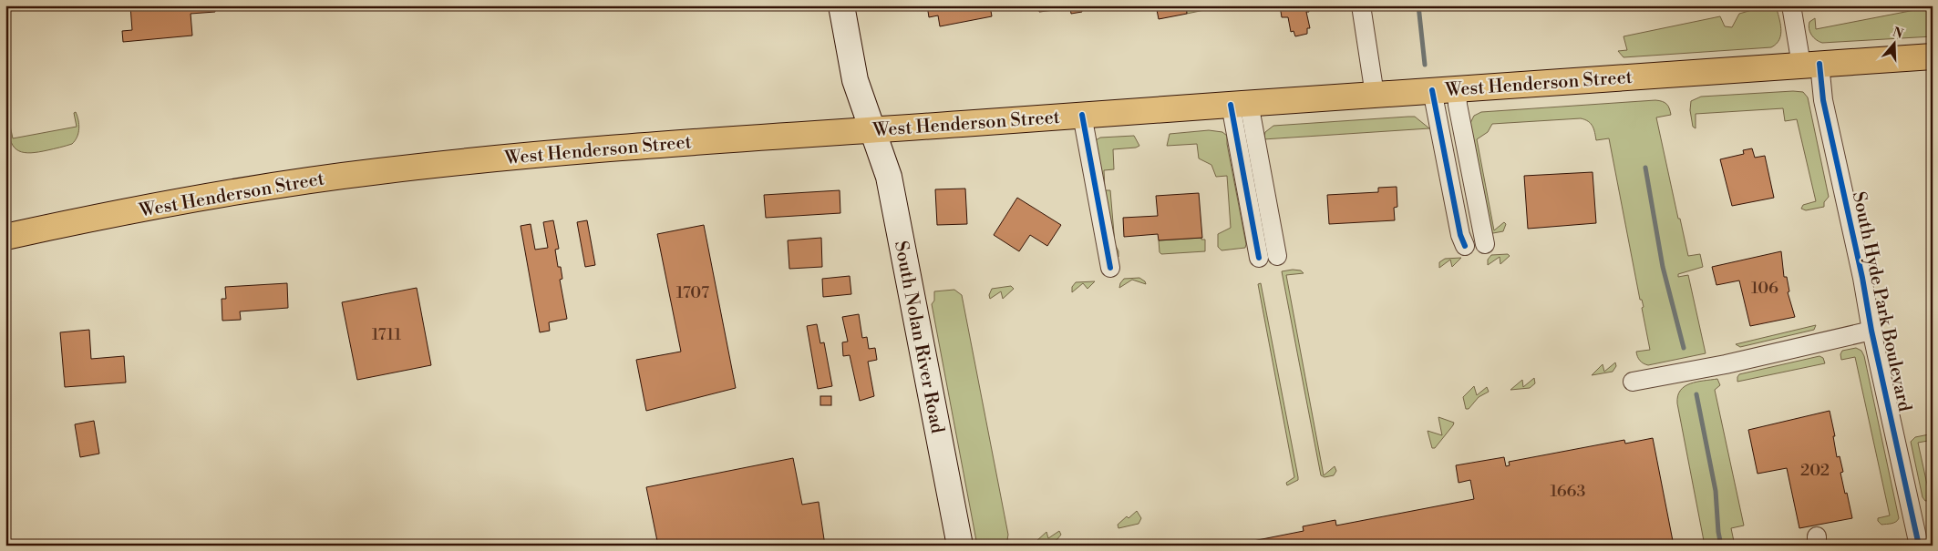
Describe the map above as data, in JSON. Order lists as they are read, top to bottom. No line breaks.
{"streets":{"main road":["West Henderson Street","South Nolan River Road"],"street":["South Hyde Park Boulevard"]},"crossings":[["West Henderson Street","South Hyde Park Boulevard"],["West Henderson Street","South Nolan River Road"]],"house_numbers":["106","1707","1711","202","1663"],"north":"top"}
